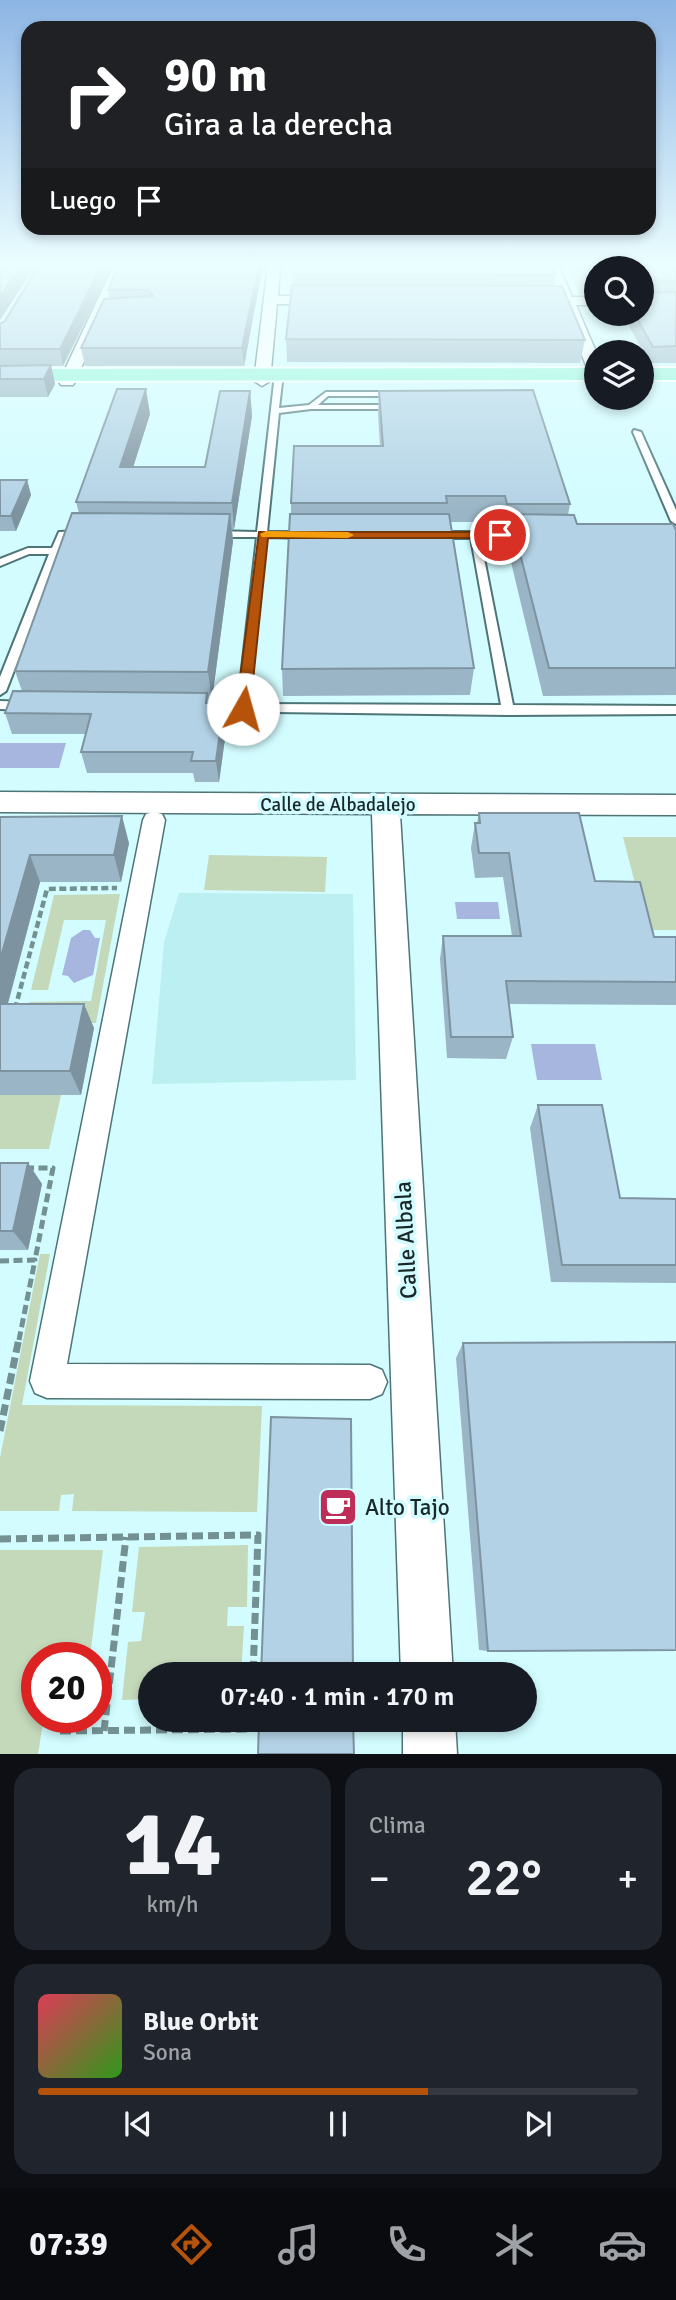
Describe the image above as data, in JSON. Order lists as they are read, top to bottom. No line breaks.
{"streets":{"street":["Calle de Albadalejo","Calle Albala"]},"crossings":[["Calle de Albadalejo","Calle Albala"]],"places":{"cafe":["Alto Tajo"]},"page":{"turn":["90 m","Gira a la derecha"],"then":"Luego","limit":"20","trip":"07:40 · 1 min · 170 m","tile":[["14","km/h"],"Clima"],"heat":["−","22°","+"],"song":["Blue Orbit","Sona"],"tabs":"07:39"}}
